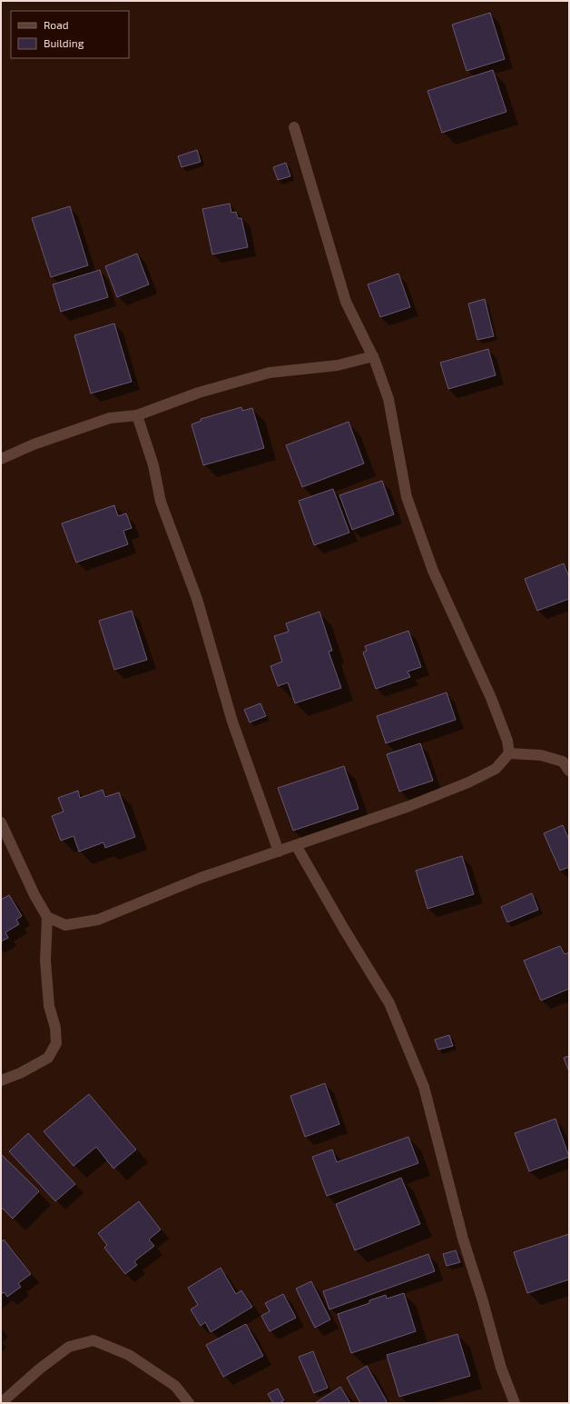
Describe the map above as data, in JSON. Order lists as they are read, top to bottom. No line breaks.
{"legend":["Road","Building"]}
